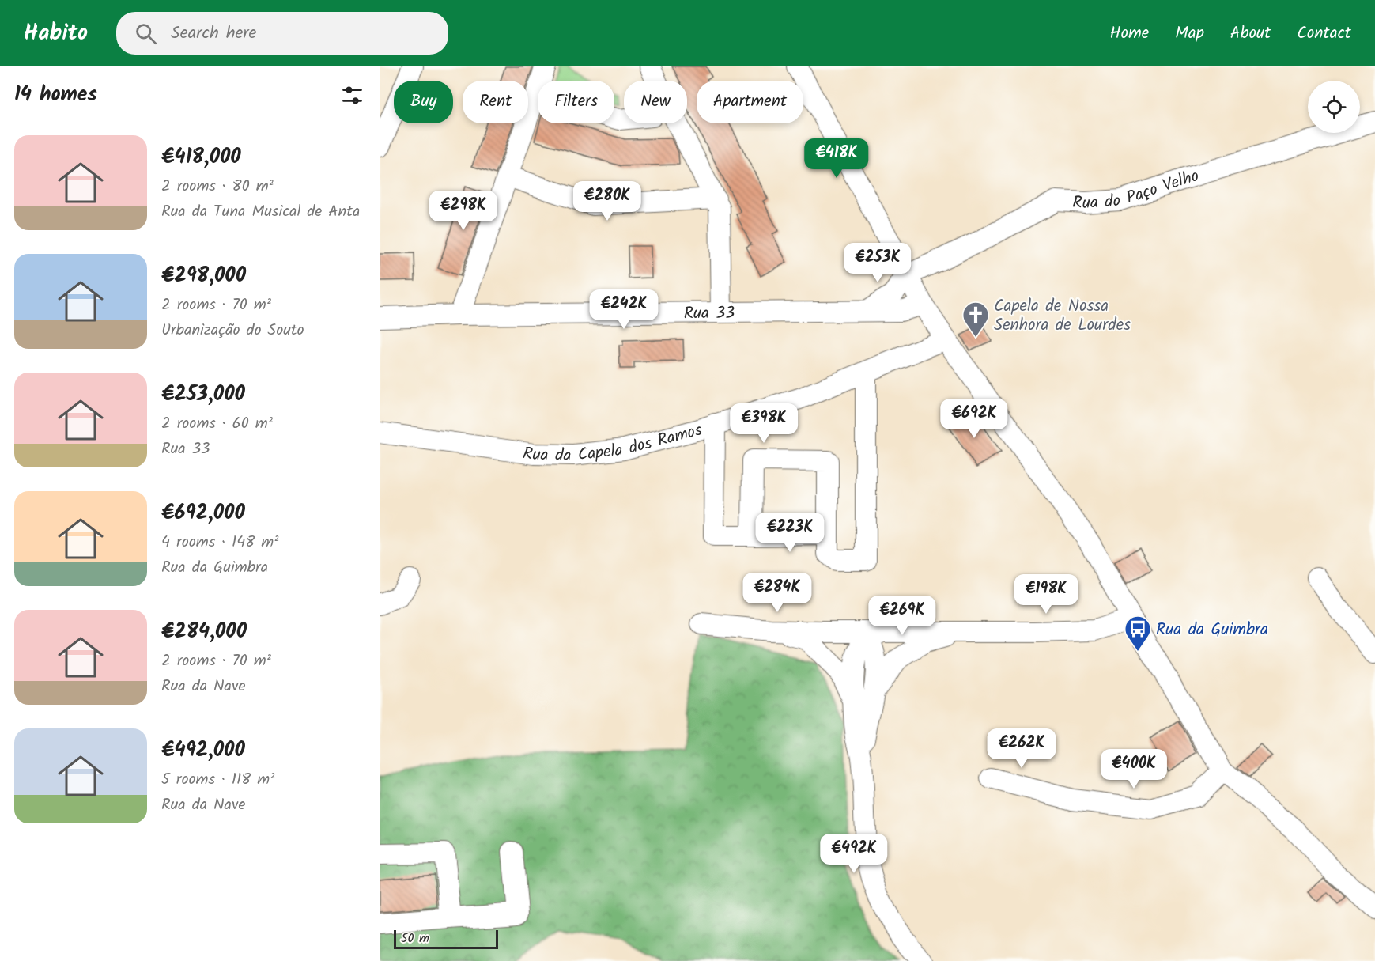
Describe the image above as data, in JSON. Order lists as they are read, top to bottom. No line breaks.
{"streets":{"street":["Rua do Paço Velho","Rua 33","Rua da Capela dos Ramos"]},"places":{"church":["Capela de Nossa Senhora de Lourdes"],"bus stop":["Rua da Guimbra"]},"scale_bar":"50 m","page":{"header":"Habito","search":"Search here","nav":["Home","Map","About","Contact"],"heading":"14 homes","chip":["Buy","Rent","Filters","New","Apartment"],"list":[{"name":"€418,000","note":"2 rooms · 80 m² · Rua da Tuna Musical de Anta"},{"name":"€298,000","note":"2 rooms · 70 m² · Urbanização do Souto"},{"name":"€253,000","note":"2 rooms · 60 m² · Rua 33"},{"name":"€692,000","note":"4 rooms · 148 m² · Rua da Guimbra"},{"name":"€284,000","note":"2 rooms · 70 m² · Rua da Nave"},{"name":"€492,000","note":"5 rooms · 118 m² · Rua da Nave"}],"price":["€418K","€280K","€298K","€253K","€242K","€692K","€398K","€223K","€284K","€198K","€269K","€262K","€400K","€492K"],"scale":"50 m"}}
